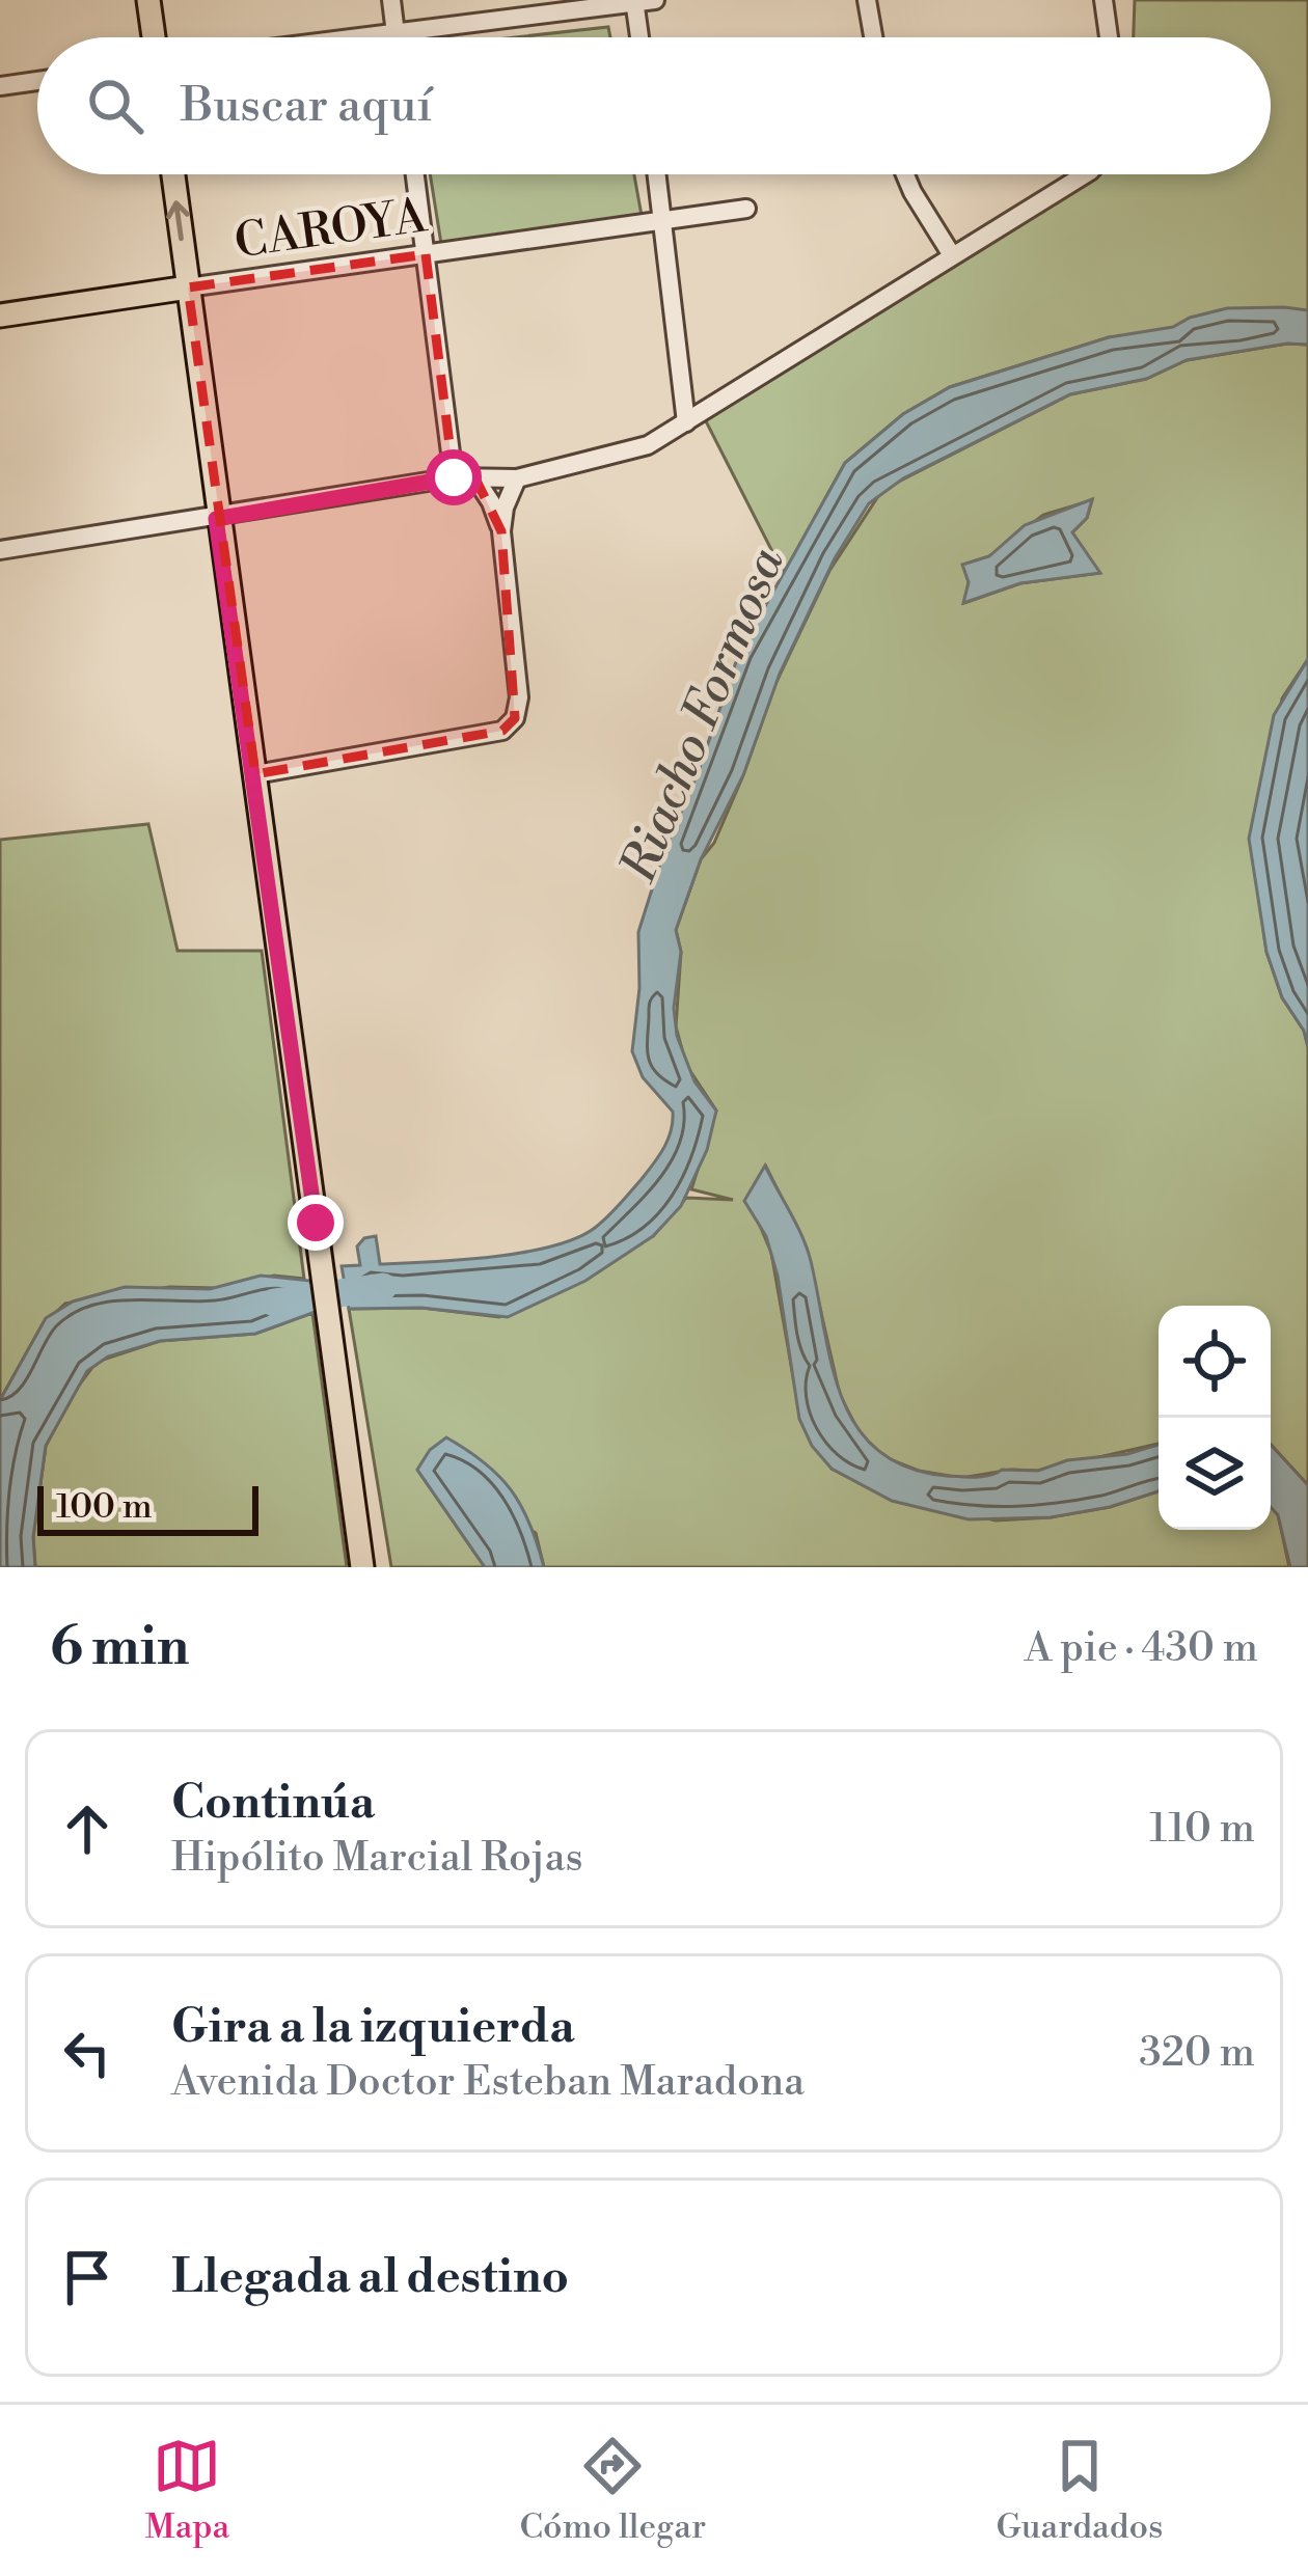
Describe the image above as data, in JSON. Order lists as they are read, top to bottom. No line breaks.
{"streets":{"main road":["CAROYA"]},"water":["Riacho Formosa"],"scale_bar":"100 m","page":{"search":"Buscar aquí","scale":"100 m","heading":["6 min","A pie · 430 m"],"list":[["Continúa","Hipólito Marcial Rojas","110 m"],["Gira a la izquierda","Avenida Doctor Esteban Maradona","320 m"],"Llegada al destino"],"nav":["Mapa","Cómo llegar","Guardados"]}}
